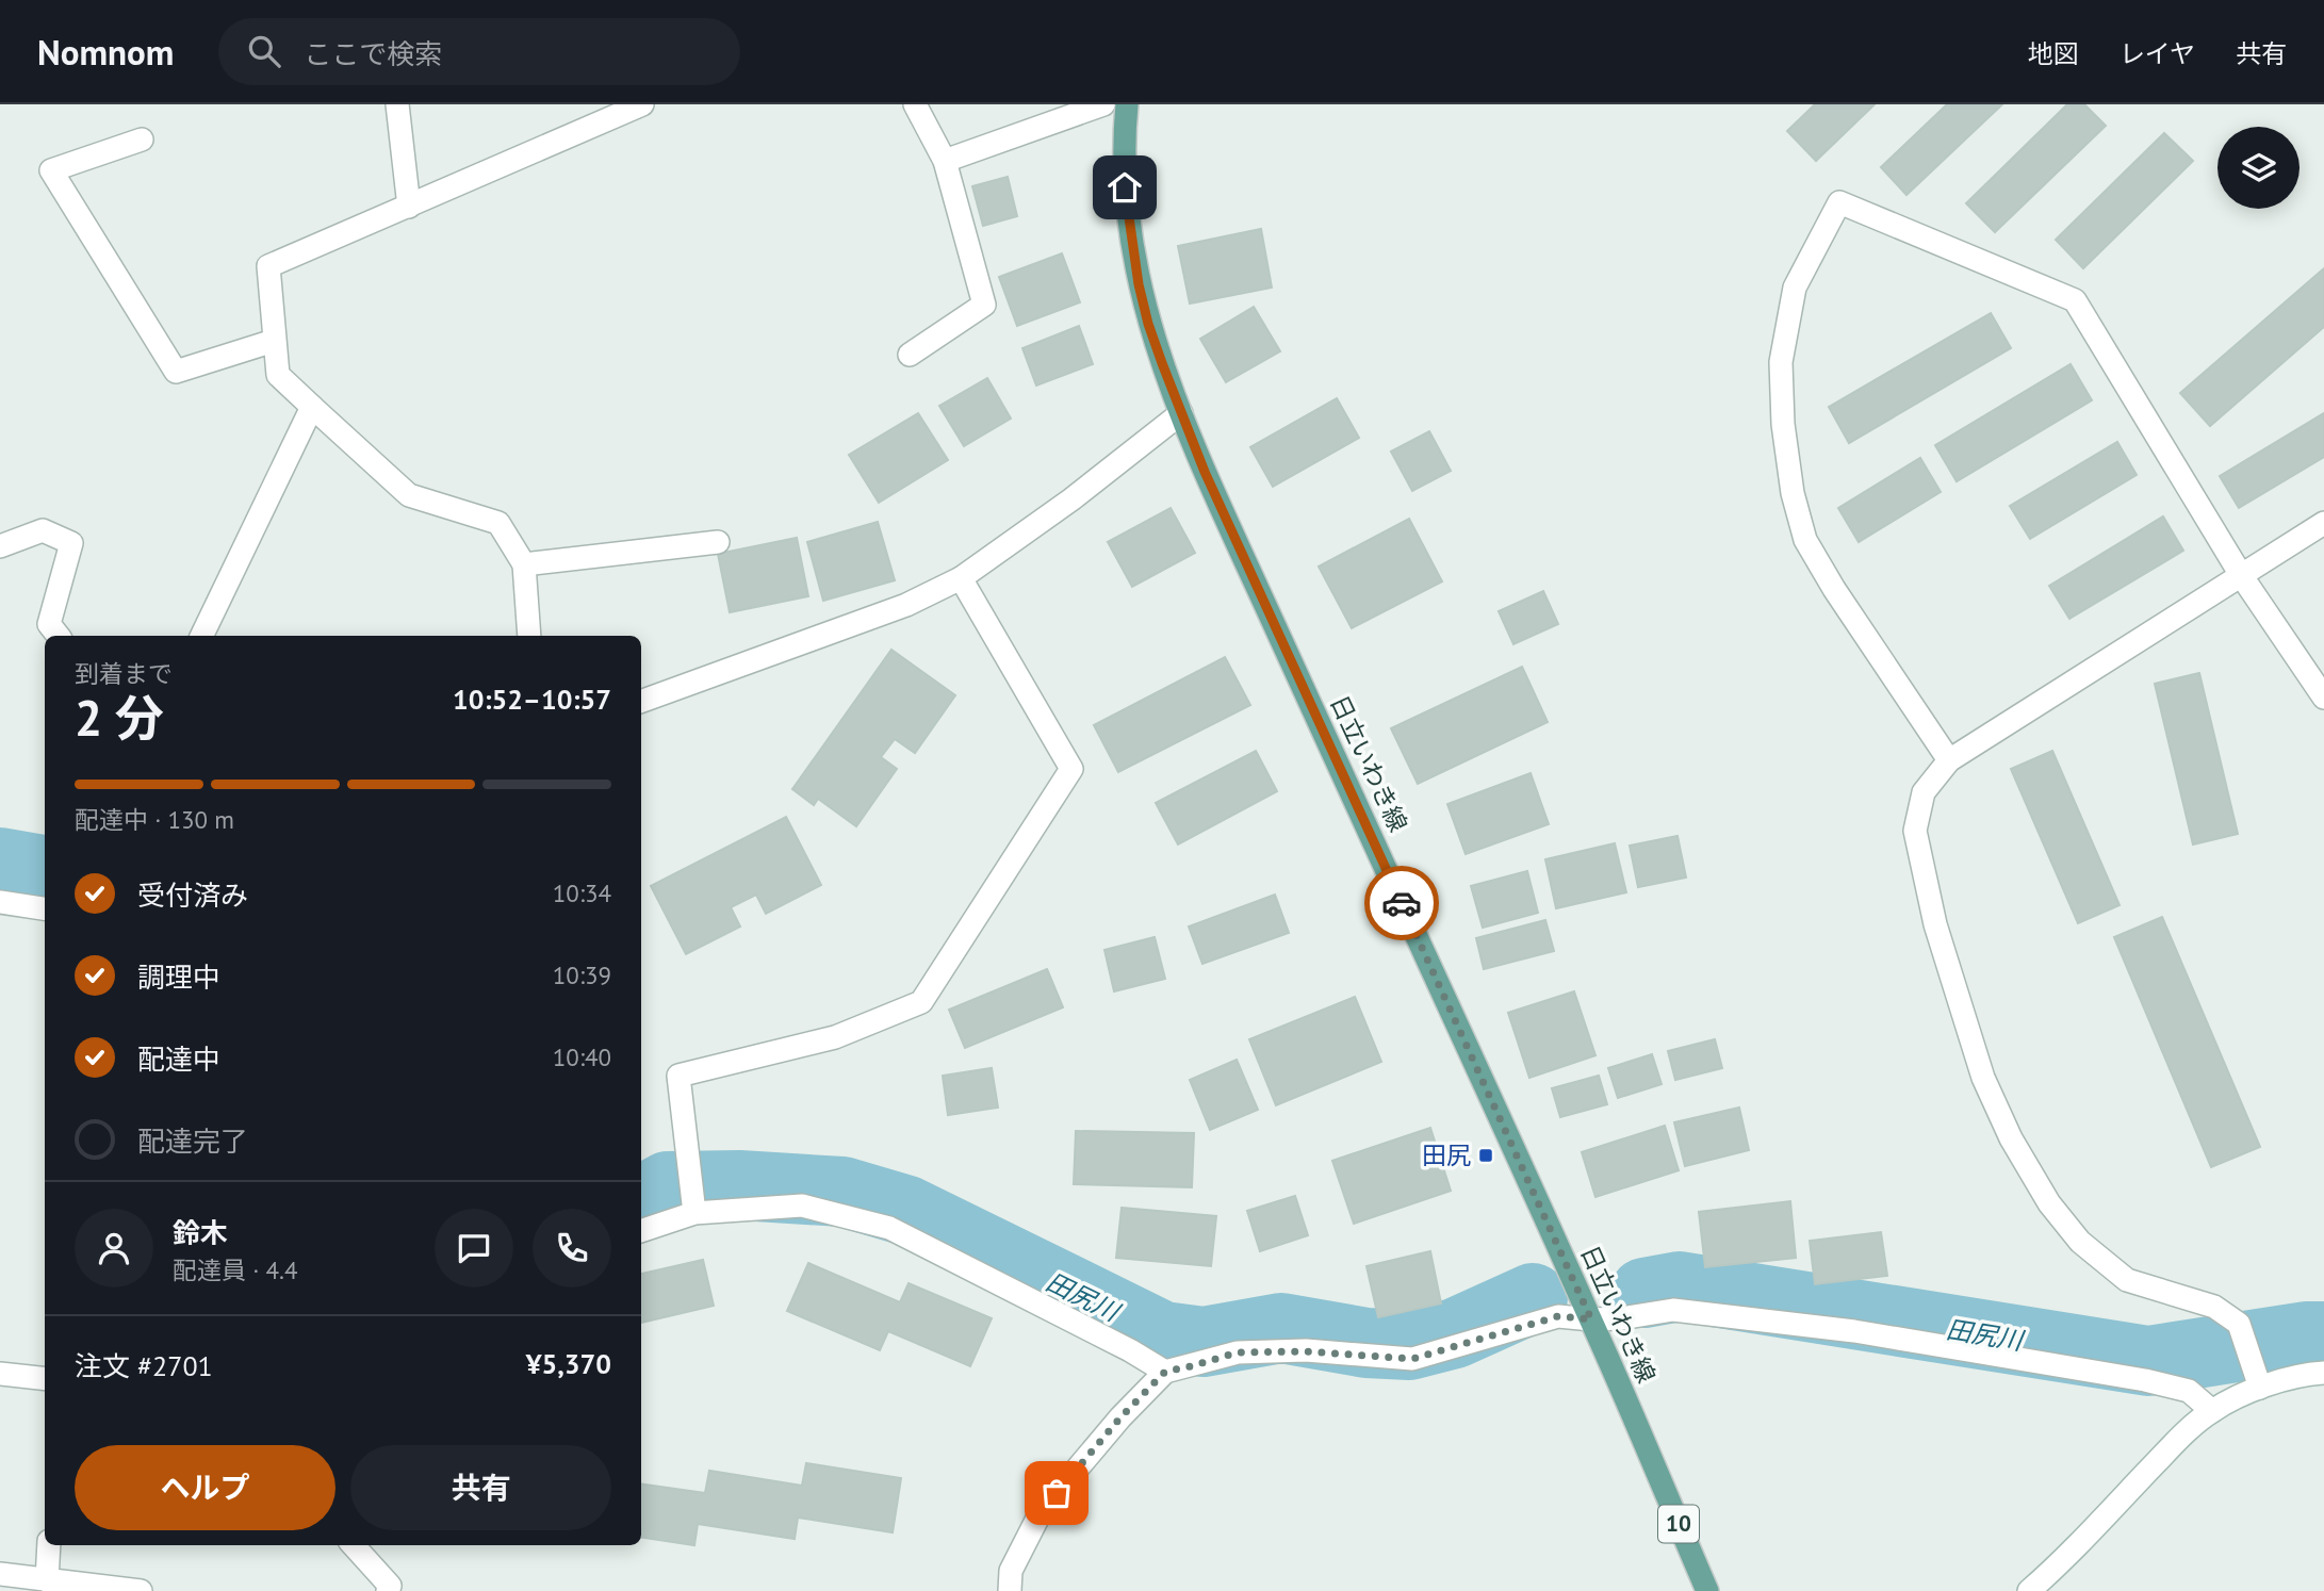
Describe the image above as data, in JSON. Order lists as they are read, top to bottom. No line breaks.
{"streets":{"main road":["日立いわき線","10"]},"water":["田尻川"],"places":{"transit":["田尻"]},"page":{"header":"Nomnom","search":"ここで検索","nav":["地図","レイヤ","共有"],"heading":["2 分","到着まで","10:52–10:57"],"panel":["鈴木","配達員 · 4.4","注文 #2701","¥5,370"],"bar":"配達中 · 130 m","list":[["受付済み","10:34"],["調理中","10:39"],["配達中","10:40"],"配達完了"],"buttons":["ヘルプ","共有"]}}
